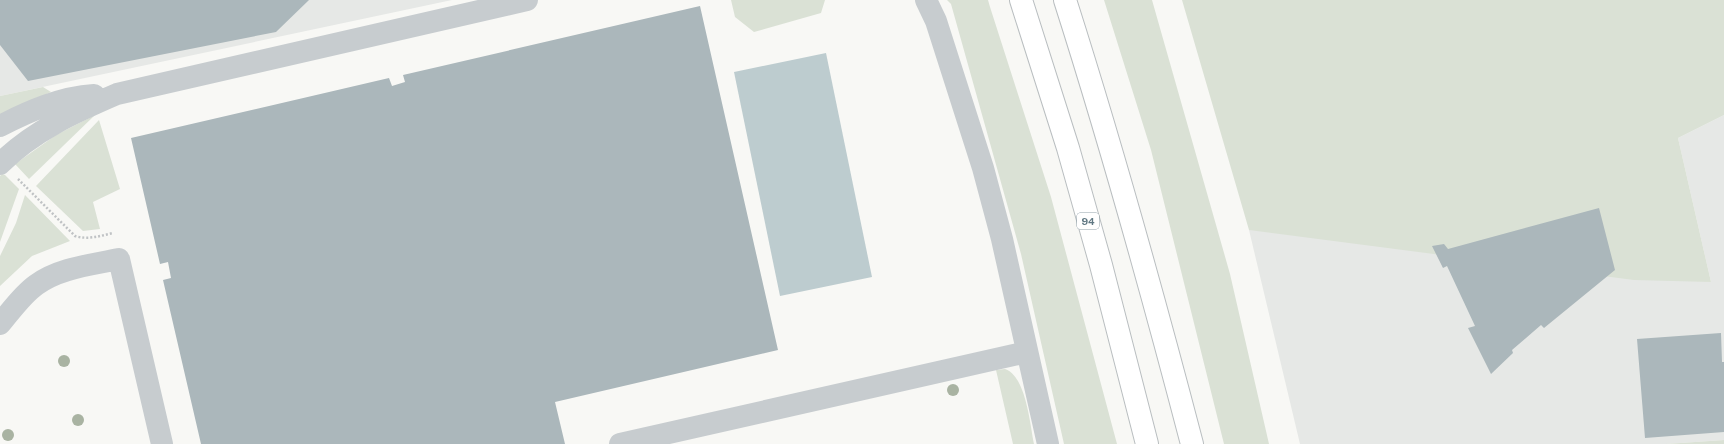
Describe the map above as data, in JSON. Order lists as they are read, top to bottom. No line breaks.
{"streets":{"highway":["94"]}}
